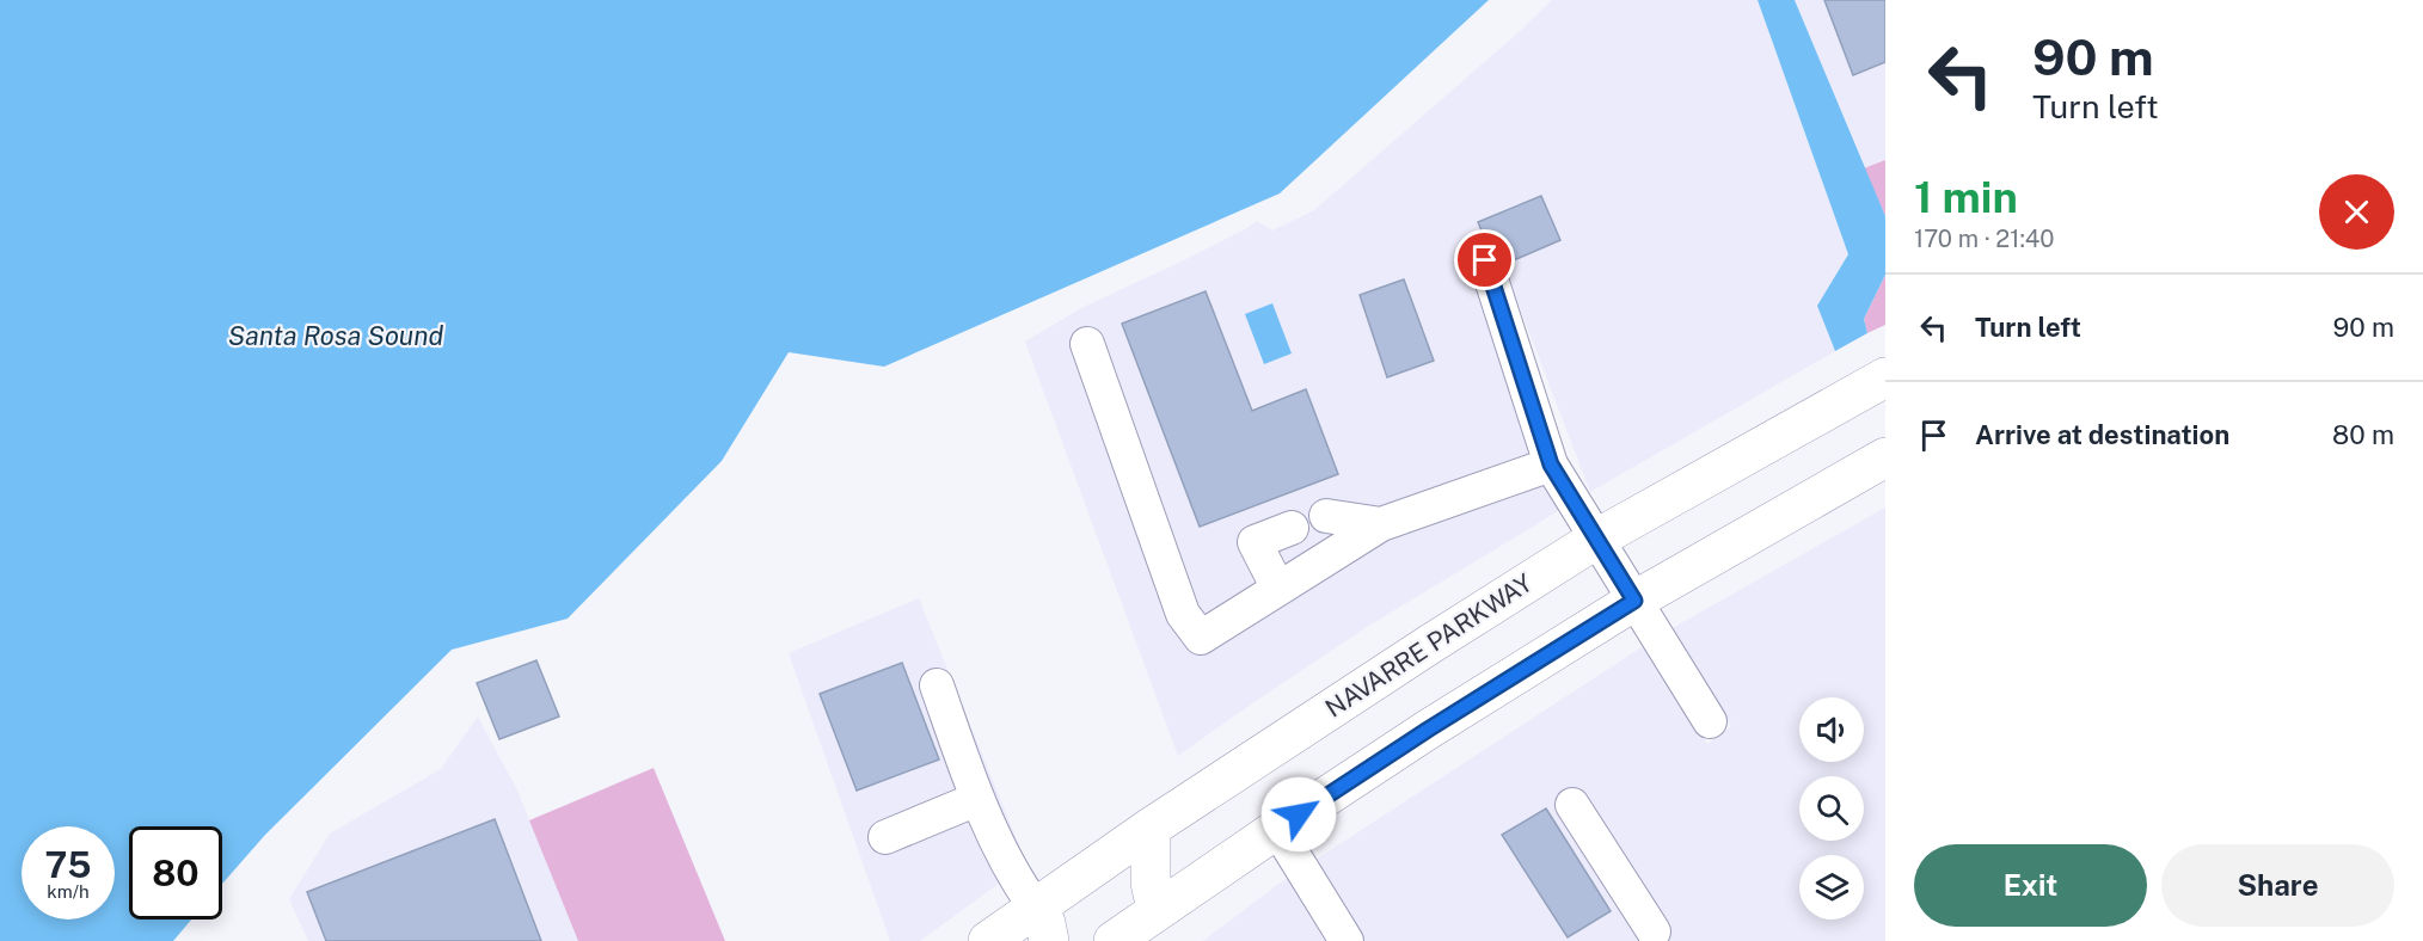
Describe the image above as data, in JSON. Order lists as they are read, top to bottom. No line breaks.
{"streets":{"highway":["NAVARRE PARKWAY"]},"water":["Santa Rosa Sound"],"page":{"turn":["90 m","Turn left"],"heading":["1 min","170 m · 21:40"],"list":[{"name":"Turn left","value":"90 m"},{"name":"Arrive at destination","value":"80 m"}],"speed":"75 km/h","limit":"80","buttons":["Exit","Share"]}}
